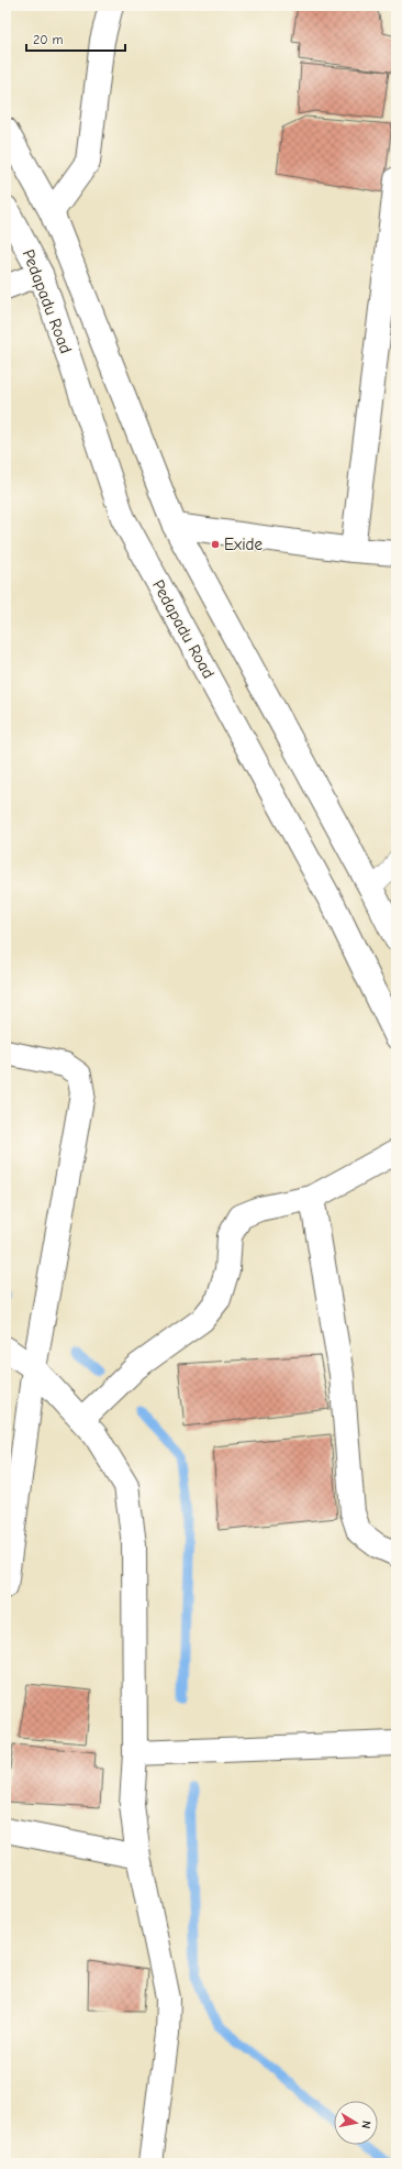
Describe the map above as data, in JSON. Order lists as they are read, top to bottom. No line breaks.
{"streets":{"street":["Pedapadu Road"]},"places":["Exide"],"scale_bar":"20 m","north":"right"}
